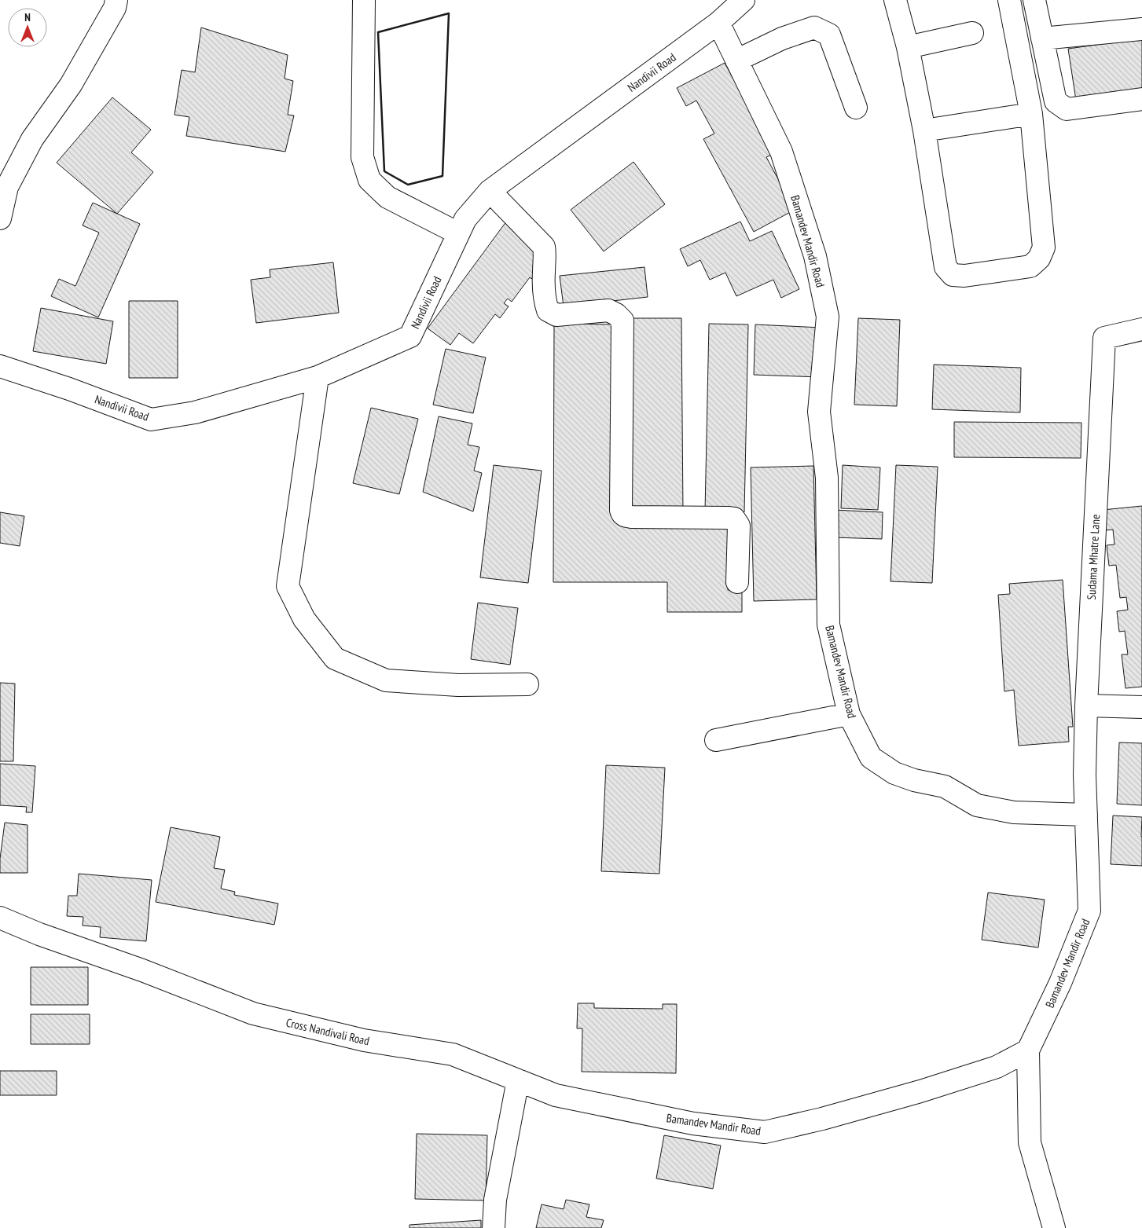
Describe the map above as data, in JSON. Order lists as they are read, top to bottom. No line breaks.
{"streets":{"street":["Nandivii Road","Bamandev Mandir Road","Sudama Mhatre Lane","Cross Nandivali Road"]},"crossings":[["Nandivii Road","Bamandev Mandir Road"],["Bamandev Mandir Road","Sudama Mhatre Lane"],["Bamandev Mandir Road","Cross Nandivali Road"]],"north":"top"}
